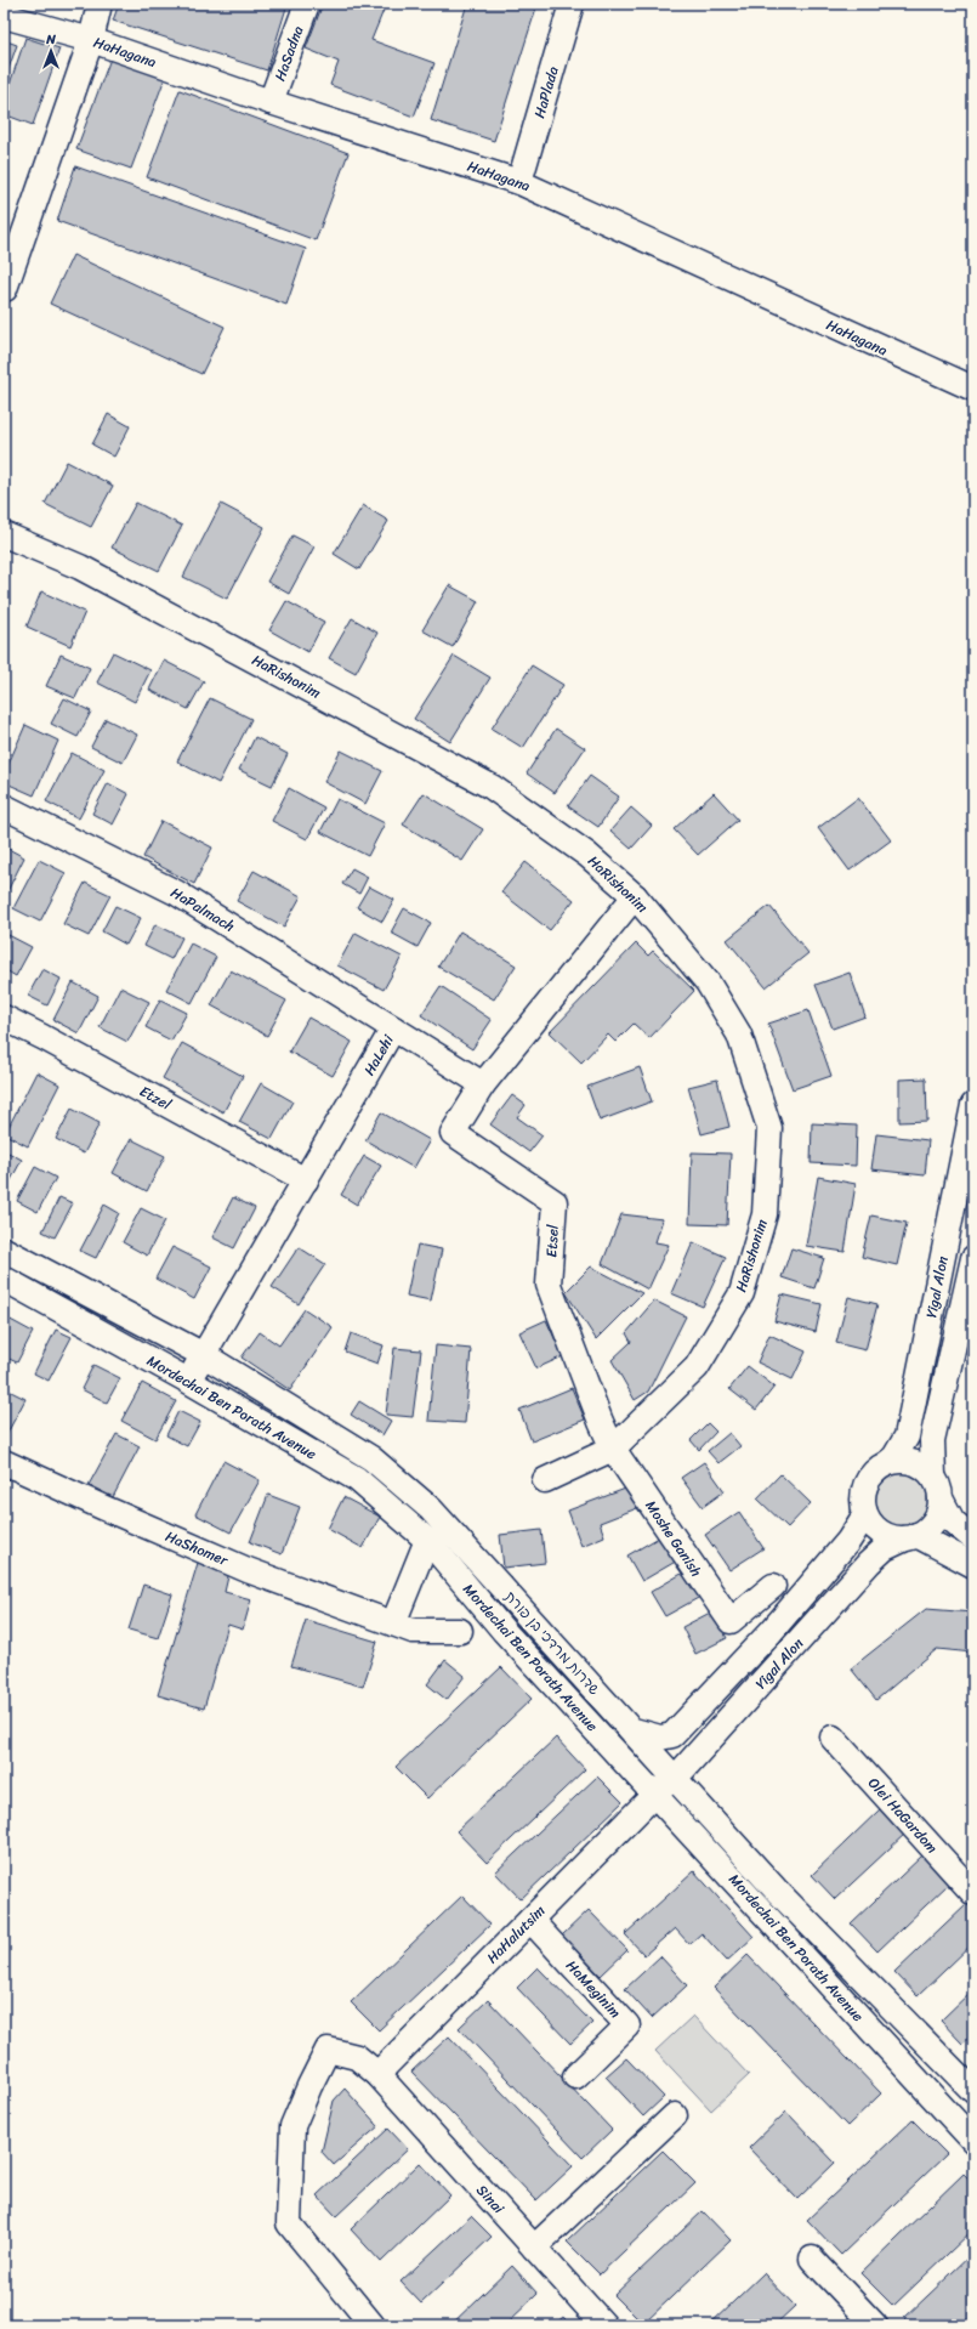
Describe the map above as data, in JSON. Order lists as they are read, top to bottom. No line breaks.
{"streets":{"street":["HaHagana","HaSadna","HaPlada","HaRishonim","HaPalmach","HaLehi","Etzel","Etsel","Yigal Alon","Mordechai Ben Porath Avenue","Moshe Ganish","HaShomer","Olei HaGardom","HaHalutsim","HaMeginim","Sinai"]},"crossings":[["HaHagana","HaSadna"],["HaHagana","HaPlada"],["HaRishonim","Etsel"],["HaRishonim","Moshe Ganish"],["HaPalmach","HaLehi"],["HaLehi","Etzel"],["HaLehi","Etsel"],["HaLehi","Mordechai Ben Porath Avenue"],["Etsel","Moshe Ganish"],["Yigal Alon","Mordechai Ben Porath Avenue"],["Yigal Alon","Moshe Ganish"],["Yigal Alon","HaHalutsim"],["Mordechai Ben Porath Avenue","HaHalutsim"],["HaHalutsim","HaMeginim"],["HaHalutsim","Sinai"]],"north":"top"}
